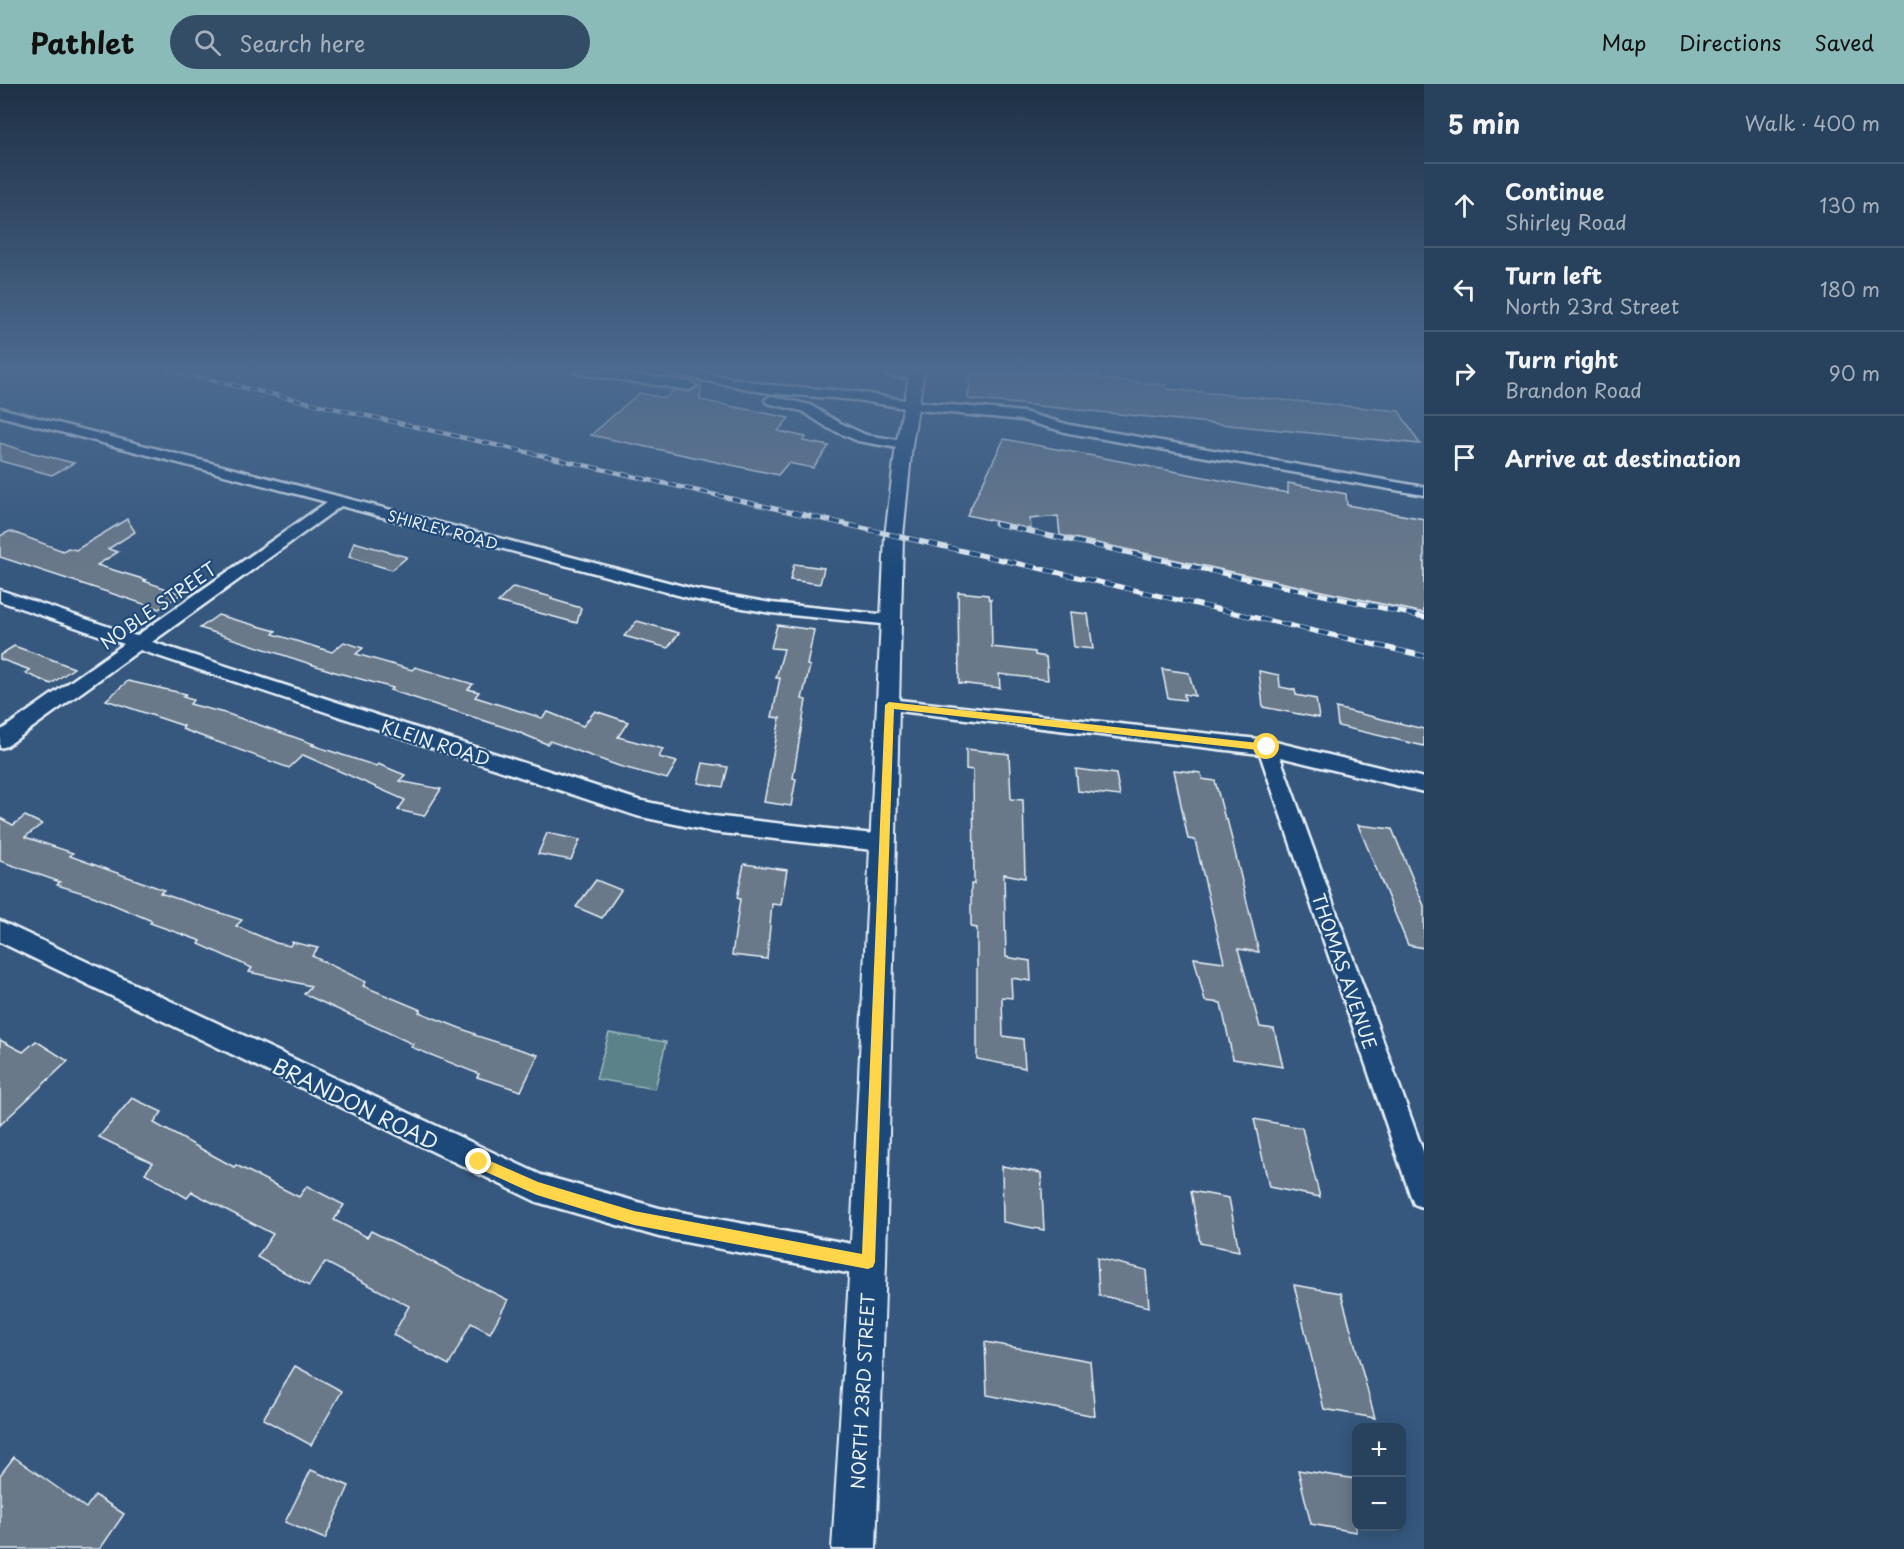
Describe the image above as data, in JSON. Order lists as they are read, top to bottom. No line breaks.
{"streets":{"main road":["NORTH 23RD STREET"],"street":["SHIRLEY ROAD","NOBLE STREET","KLEIN ROAD","THOMAS AVENUE","BRANDON ROAD"]},"crossings":[["SHIRLEY ROAD","NOBLE STREET"],["SHIRLEY ROAD","NORTH 23RD STREET"],["NOBLE STREET","KLEIN ROAD"],["KLEIN ROAD","NORTH 23RD STREET"],["BRANDON ROAD","NORTH 23RD STREET"]],"page":{"header":"Pathlet","search":"Search here","nav":["Map","Directions","Saved"],"heading":["5 min","Walk · 400 m"],"list":[["Continue","Shirley Road","130 m"],["Turn left","North 23rd Street","180 m"],["Turn right","Brandon Road","90 m"],"Arrive at destination"],"map_buttons":["+","−"]}}
